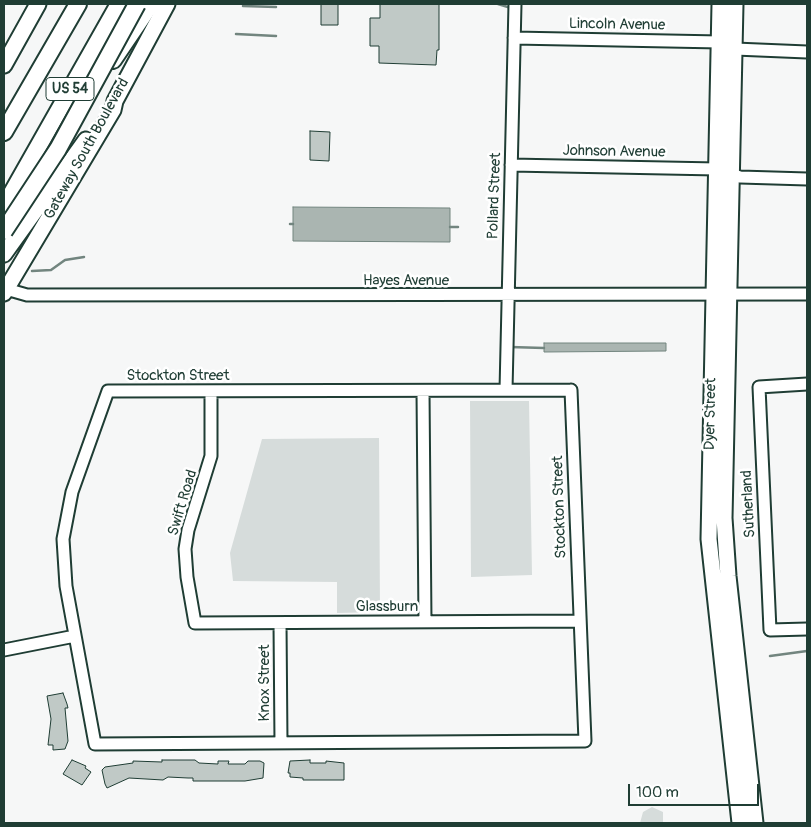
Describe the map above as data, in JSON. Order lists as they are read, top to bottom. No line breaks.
{"streets":{"highway":["US 54"],"main road":["Gateway South Boulevard","Dyer Street"],"street":["Lincoln Avenue","Johnson Avenue","Pollard Street","Hayes Avenue","Stockton Street","Swift Road","Sutherland","Glassburn","Knox Street"]},"crossings":[["Lincoln Avenue","Pollard Street"],["Lincoln Avenue","Dyer Street"],["Gateway South Boulevard","Hayes Avenue"],["Johnson Avenue","Pollard Street"],["Johnson Avenue","Dyer Street"],["Pollard Street","Hayes Avenue"],["Pollard Street","Stockton Street"],["Hayes Avenue","Dyer Street"],["Stockton Street","Swift Road"],["Stockton Street","Glassburn"],["Stockton Street","Knox Street"],["Swift Road","Glassburn"],["Glassburn","Knox Street"]],"scale_bar":"100 m"}
